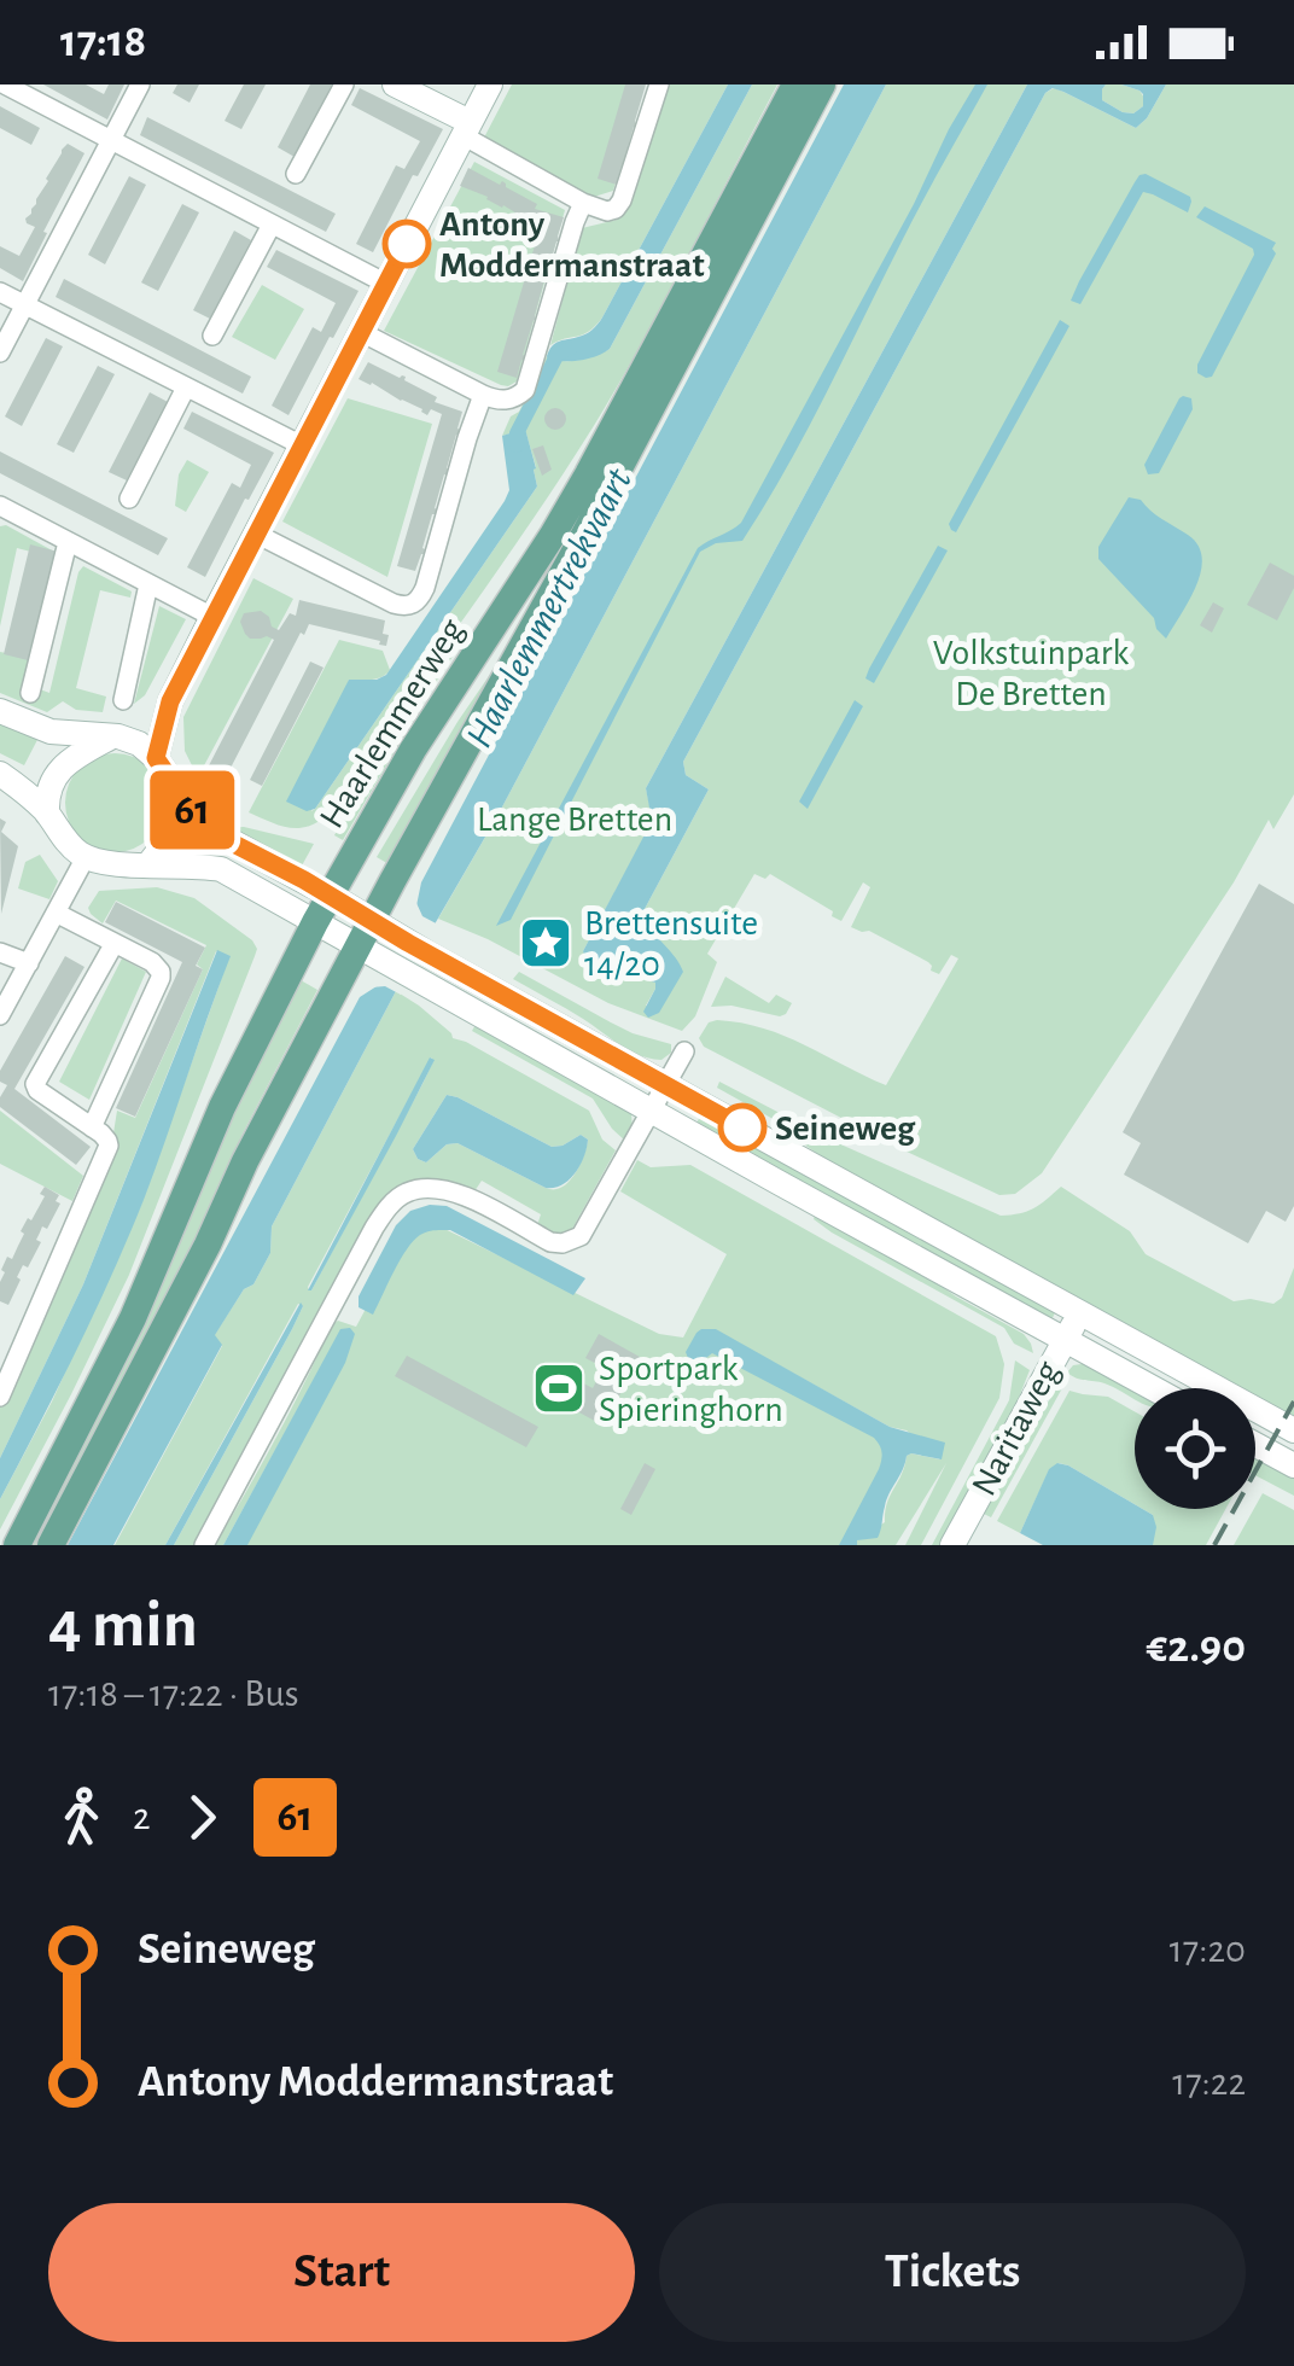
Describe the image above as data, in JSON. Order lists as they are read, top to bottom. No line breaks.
{"streets":{"main road":["Haarlemmerweg","Naritaweg"]},"water":["Haarlemmertrekvaart"],"parks":["Volkstuinpark De Bretten","Lange Bretten"],"places":{"other":["Antony Moddermanstraat","Seineweg"],"place":["Brettensuite 14/20"],"sports":["Sportpark Spieringhorn"]},"lines":["bus line 61"],"page":{"status":"17:18","on_map":"61","heading":["4 min","17:18 – 17:22 · Bus","€2.90"],"legs":["2","61"],"list":[{"name":"Seineweg","value":"17:20"},{"name":"Antony Moddermanstraat","value":"17:22"}],"buttons":["Start","Tickets"]}}
